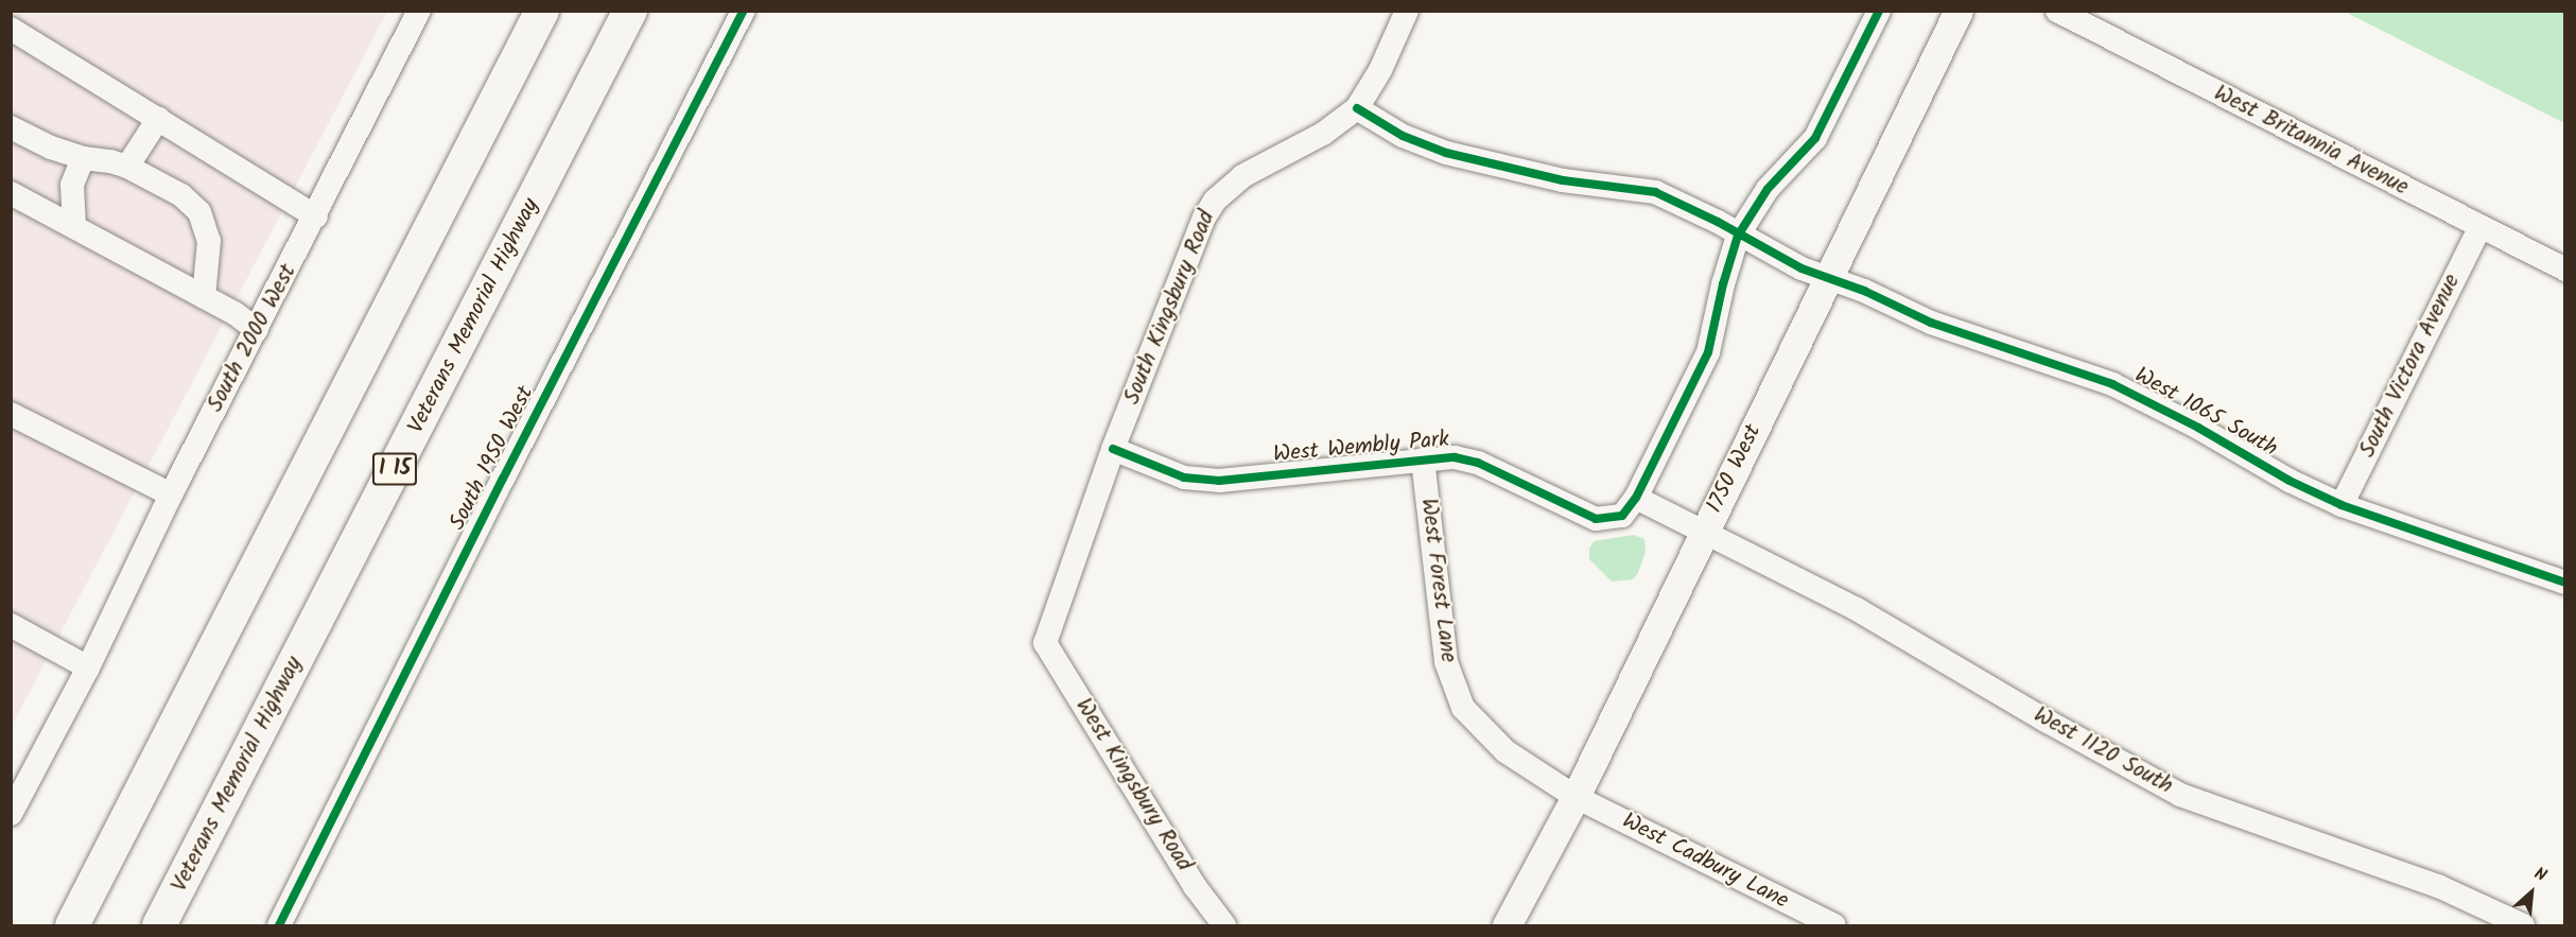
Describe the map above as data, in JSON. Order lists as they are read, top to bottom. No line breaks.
{"streets":{"highway":["Veterans Memorial Highway","I 15"],"main road":["1750 West"],"street":["West Britannia Avenue","South Kingsbury Road","South 2000 West","South Victora Avenue","West 1065 South","West Wembly Park","South 1950 West","West Forest Lane","West 1120 South","West Kingsbury Road","West Cadbury Lane"]},"crossings":[["West Britannia Avenue","South Victora Avenue"],["South Kingsbury Road","West 1065 South"],["South Kingsbury Road","West Wembly Park"],["South Kingsbury Road","West Kingsbury Road"],["South Victora Avenue","West 1065 South"],["West 1065 South","1750 West"],["West Wembly Park","West Forest Lane"],["1750 West","West Forest Lane"],["1750 West","West 1120 South"],["1750 West","West Cadbury Lane"],["West Forest Lane","West Cadbury Lane"]],"north":"top right"}
